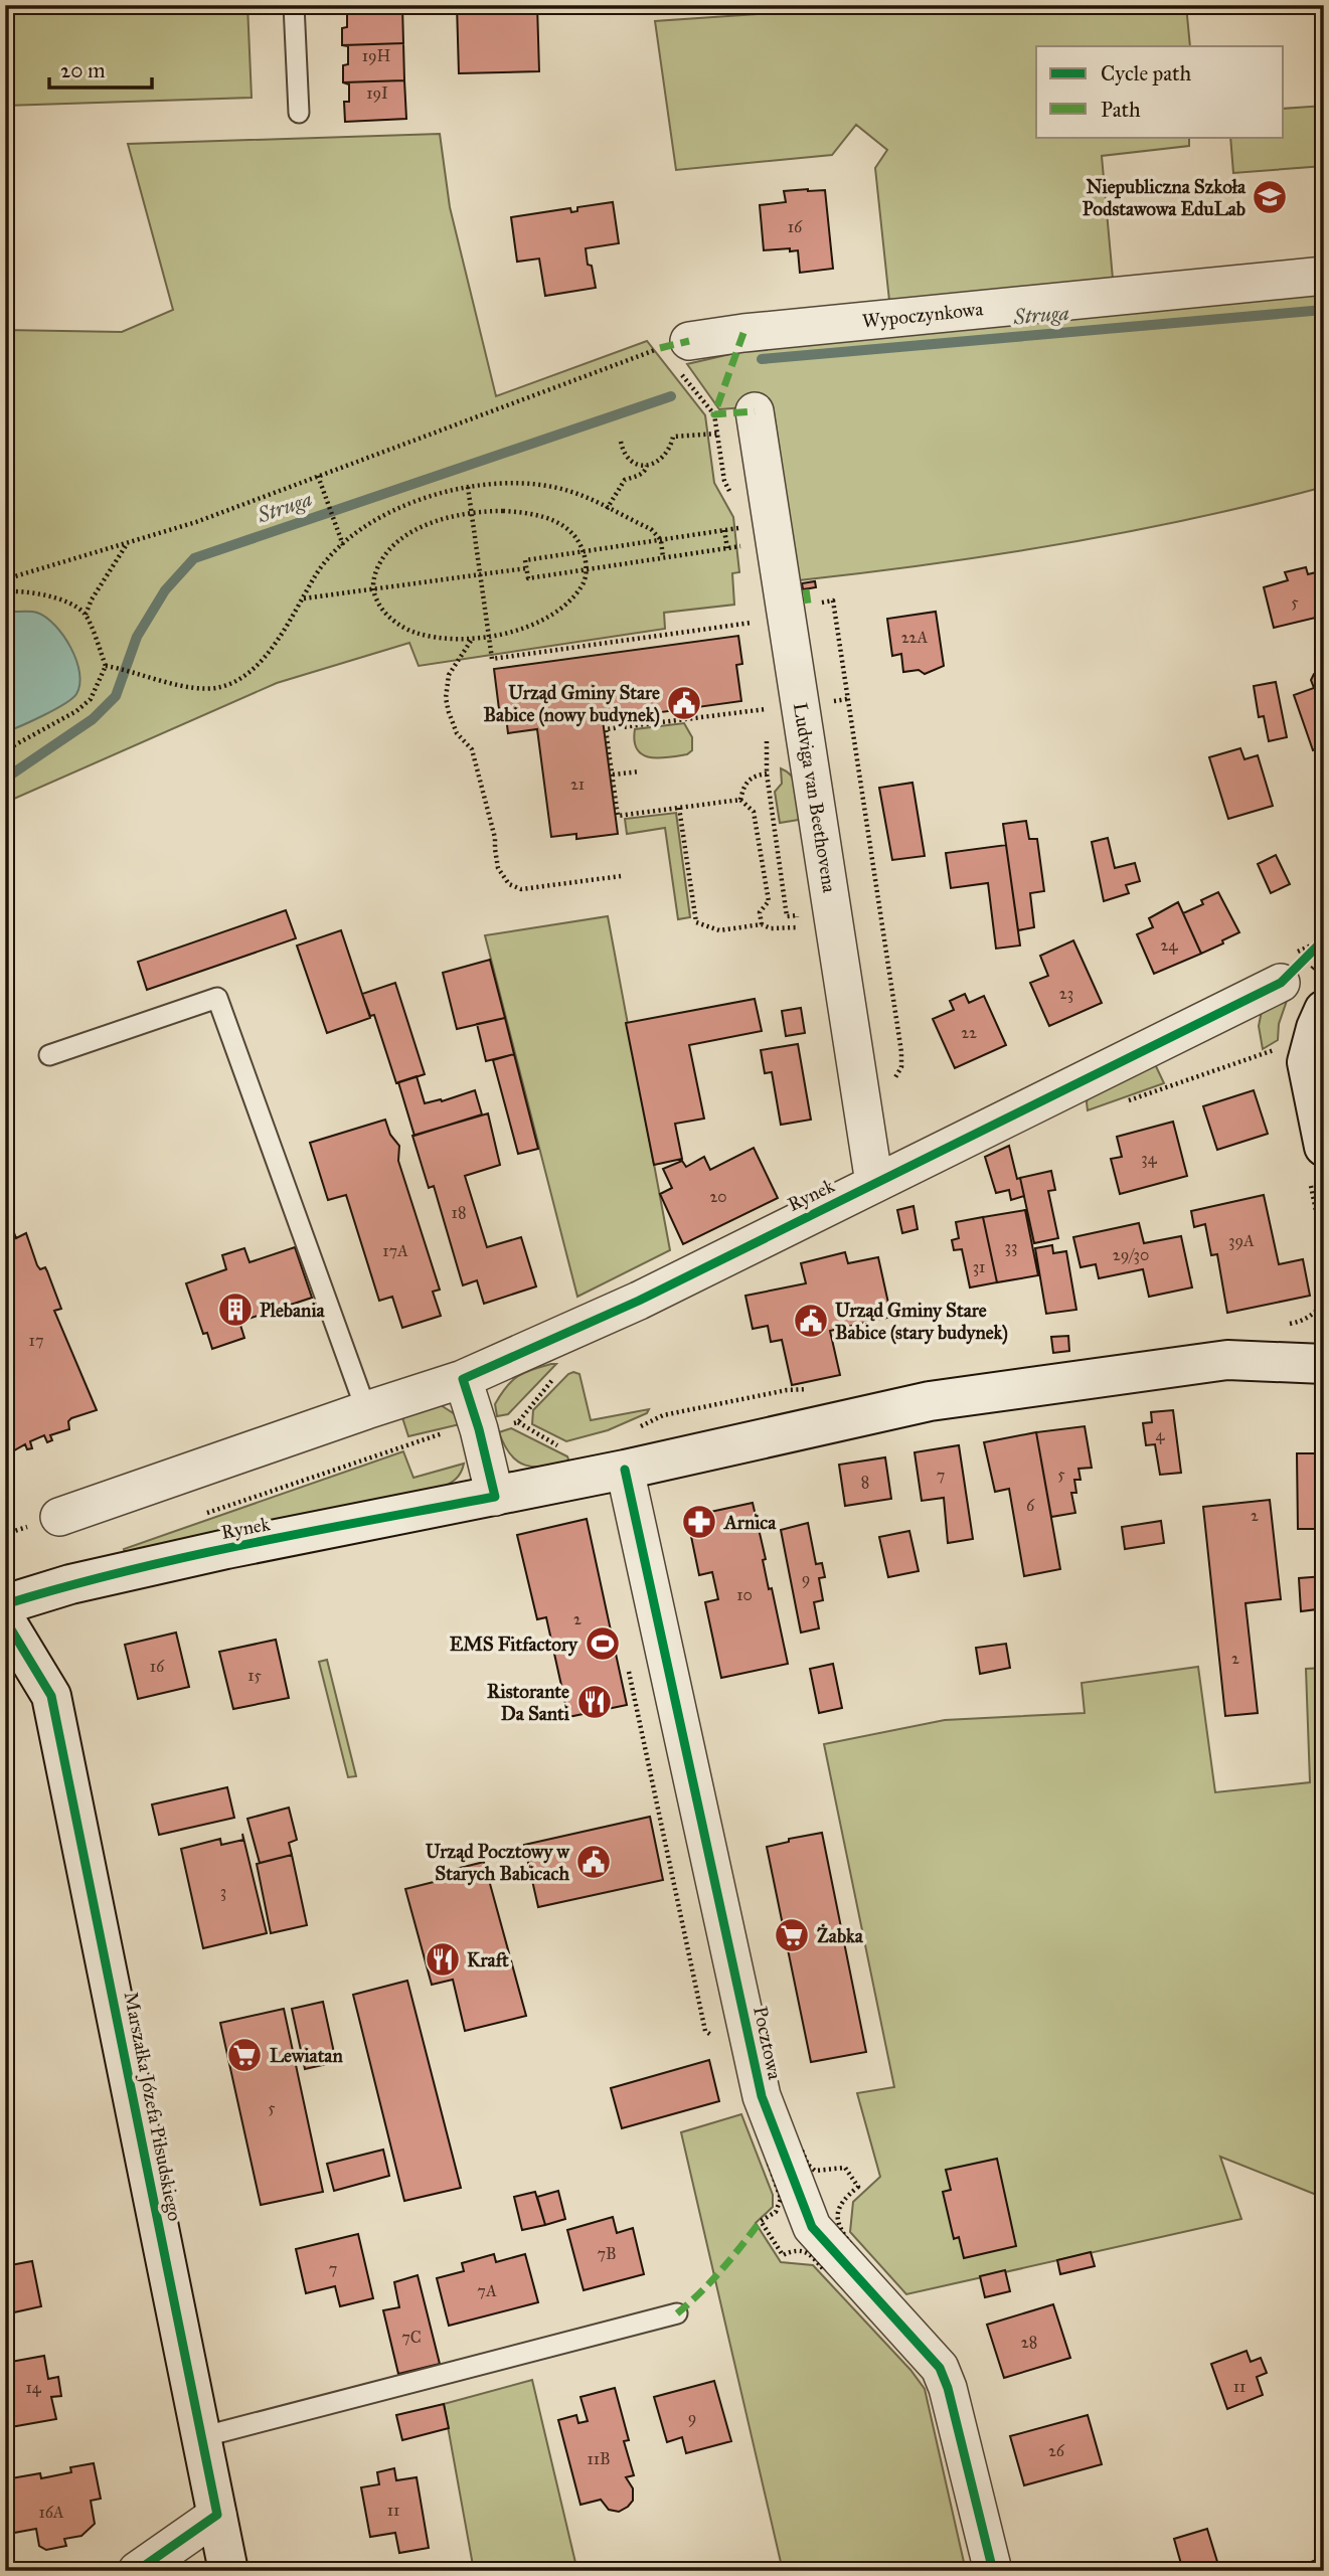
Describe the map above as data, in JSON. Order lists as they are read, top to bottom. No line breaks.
{"streets":{"street":["Wypoczynkowa","Ludviga van Beethovena","Rynek","Pocztowa","Marszałka Józefa Piłsudskiego"]},"crossings":[["Ludviga van Beethovena","Rynek"],["Rynek","Pocztowa"]],"water":["Struga"],"places":{"school or university":["Niepubliczna Szkoła Podstawowa EduLab"],"public building":["Urząd Gminy Stare Babice (nowy budynek)","Urząd Gminy Stare Babice (stary budynek)","Urząd Pocztowy w Starych Babicach"],"building":["Plebania"],"pharmacy":["Arnica"],"sports":["EMS Fitfactory"],"restaurant":["Ristorante Da Santi","Kraft"],"supermarket":["Żabka","Lewiatan"]},"house_numbers":["19H","19I","16","5","22A","21","24","23","22","34","20","18","39A","33","17A","29/30","31","17","4","5","7","8","6","2","9","10","2","2","16","15","3","5","7B","7","7A","7C","28","11","14","9","26","11B","11","16A"],"legend":["Cycle path","Path"],"scale_bar":"20 m"}
